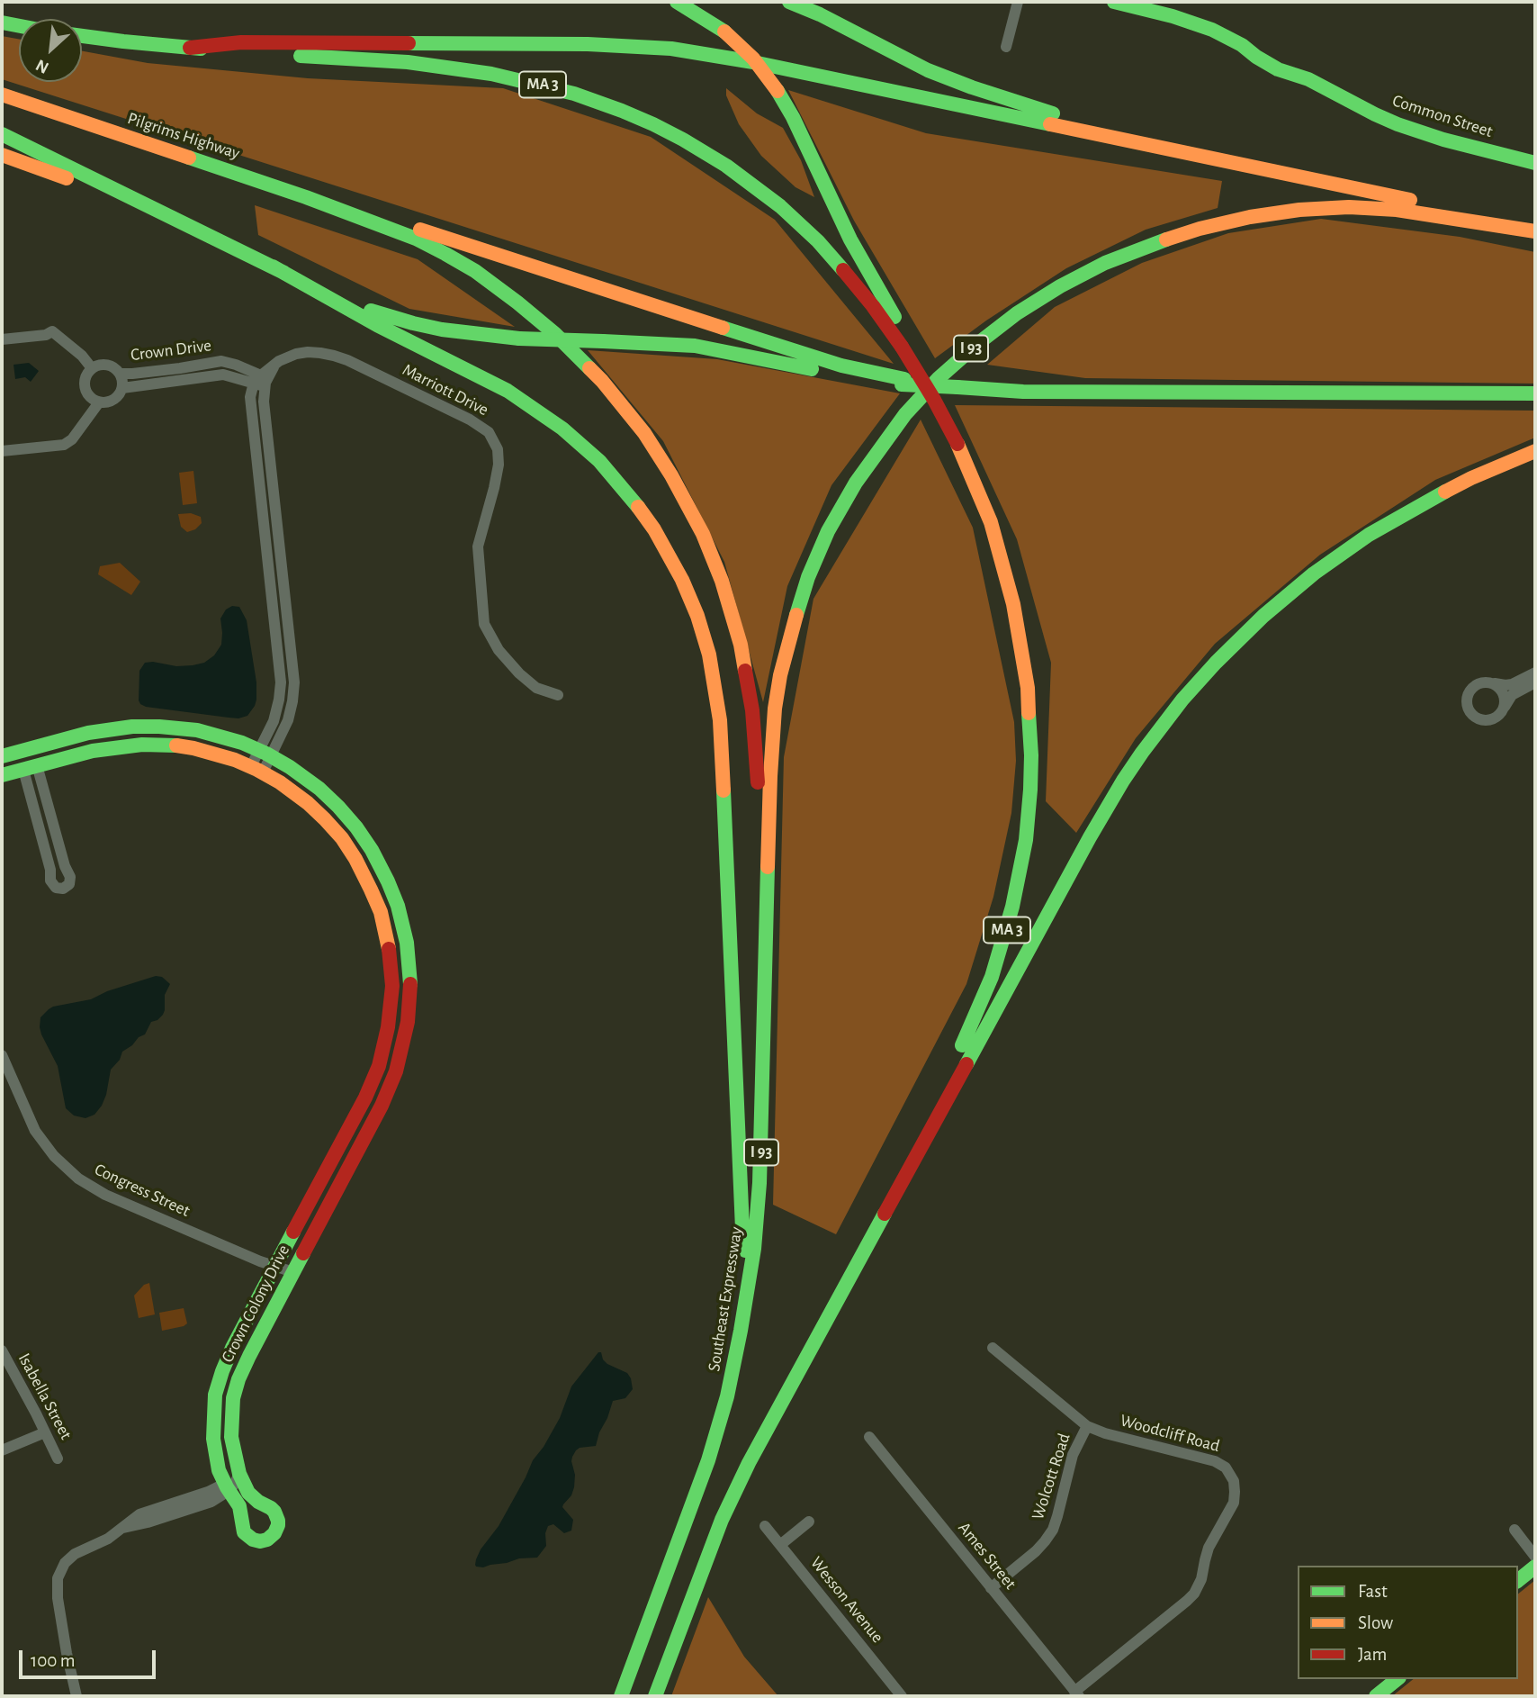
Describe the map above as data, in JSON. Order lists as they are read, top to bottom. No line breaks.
{"streets":{"main road":["MA 3","Common Street","Pilgrims Highway","I 93","Southeast Expressway","Crown Colony Drive"],"street":["Crown Drive","Marriott Drive","Congress Street","Isabella Street","Woodcliff Road","Wolcott Road","Ames Street","Wesson Avenue"]},"crossings":[["I 93","Southeast Expressway"],["Crown Drive","Marriott Drive"],["Congress Street","Crown Colony Drive"],["Woodcliff Road","Wolcott Road"],["Woodcliff Road","Ames Street"],["Wolcott Road","Ames Street"]],"legend":["Fast","Slow","Jam"],"scale_bar":"100 m","north":"bottom left"}
